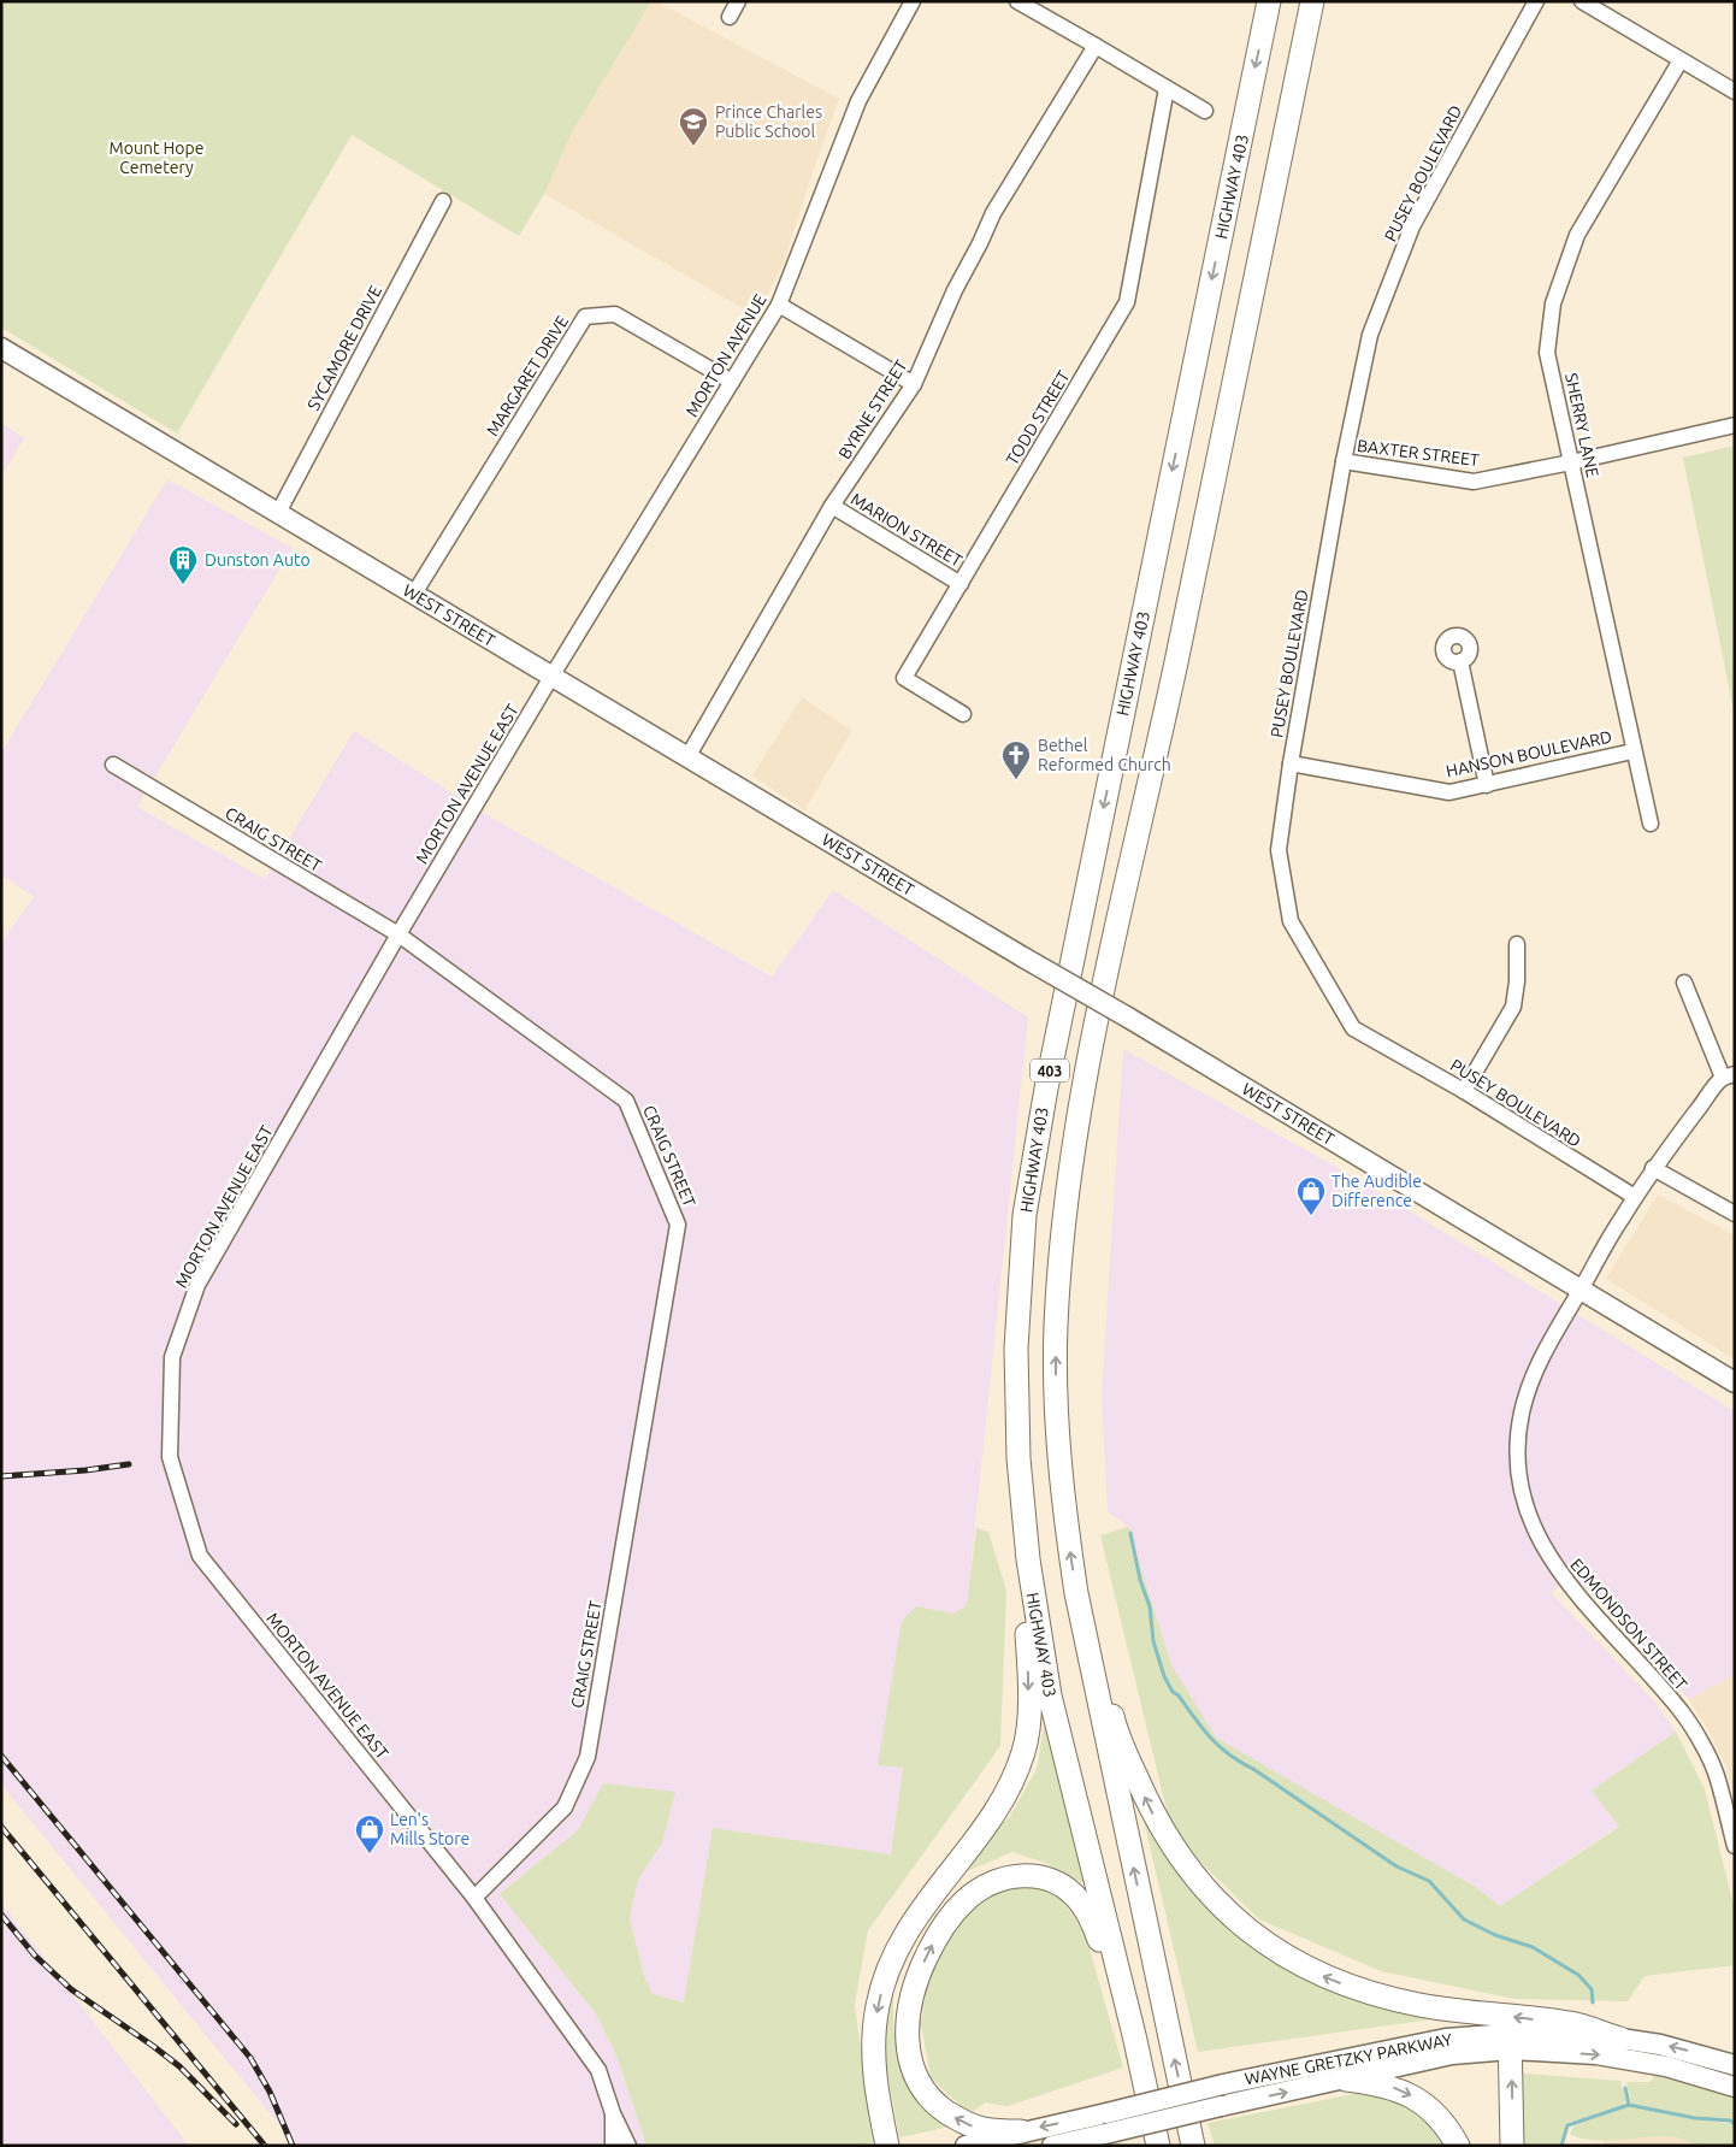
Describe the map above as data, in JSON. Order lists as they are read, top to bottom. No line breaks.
{"streets":{"highway":["HIGHWAY 403","403"],"main road":["WEST STREET","WAYNE GRETZKY PARKWAY"],"street":["PUSEY BOULEVARD","SYCAMORE DRIVE","MORTON AVENUE","MARGARET DRIVE","BYRNE STREET","TODD STREET","SHERRY LANE","BAXTER STREET","MARION STREET","HANSON BOULEVARD","MORTON AVENUE EAST","CRAIG STREET","EDMONDSON STREET"]},"crossings":[["PUSEY BOULEVARD","BAXTER STREET"],["PUSEY BOULEVARD","HANSON BOULEVARD"],["PUSEY BOULEVARD","EDMONDSON STREET"],["SYCAMORE DRIVE","WEST STREET"],["MORTON AVENUE","MARGARET DRIVE"],["MORTON AVENUE","WEST STREET"],["MORTON AVENUE","MORTON AVENUE EAST"],["MARGARET DRIVE","WEST STREET"],["BYRNE STREET","MARION STREET"],["BYRNE STREET","WEST STREET"],["TODD STREET","MARION STREET"],["SHERRY LANE","BAXTER STREET"],["SHERRY LANE","HANSON BOULEVARD"],["WEST STREET","MORTON AVENUE EAST"],["WEST STREET","EDMONDSON STREET"],["MORTON AVENUE EAST","CRAIG STREET"]],"parks":["Mount Hope Cemetery"],"places":{"school or university":["Prince Charles Public School"],"building":["Dunston Auto"],"church":["Bethel Reformed Church"],"shop":["The Audible Difference","Len's Mills Store"]}}
